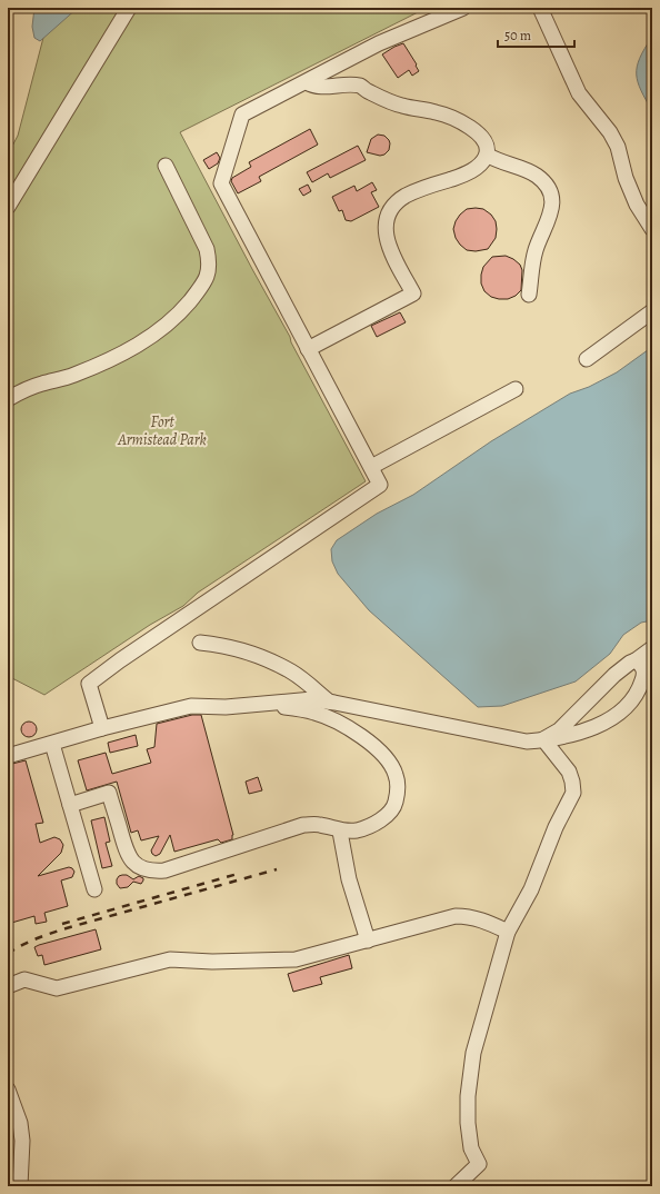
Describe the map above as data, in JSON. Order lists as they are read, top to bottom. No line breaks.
{"parks":["Fort Armistead Park"],"scale_bar":"50 m"}
